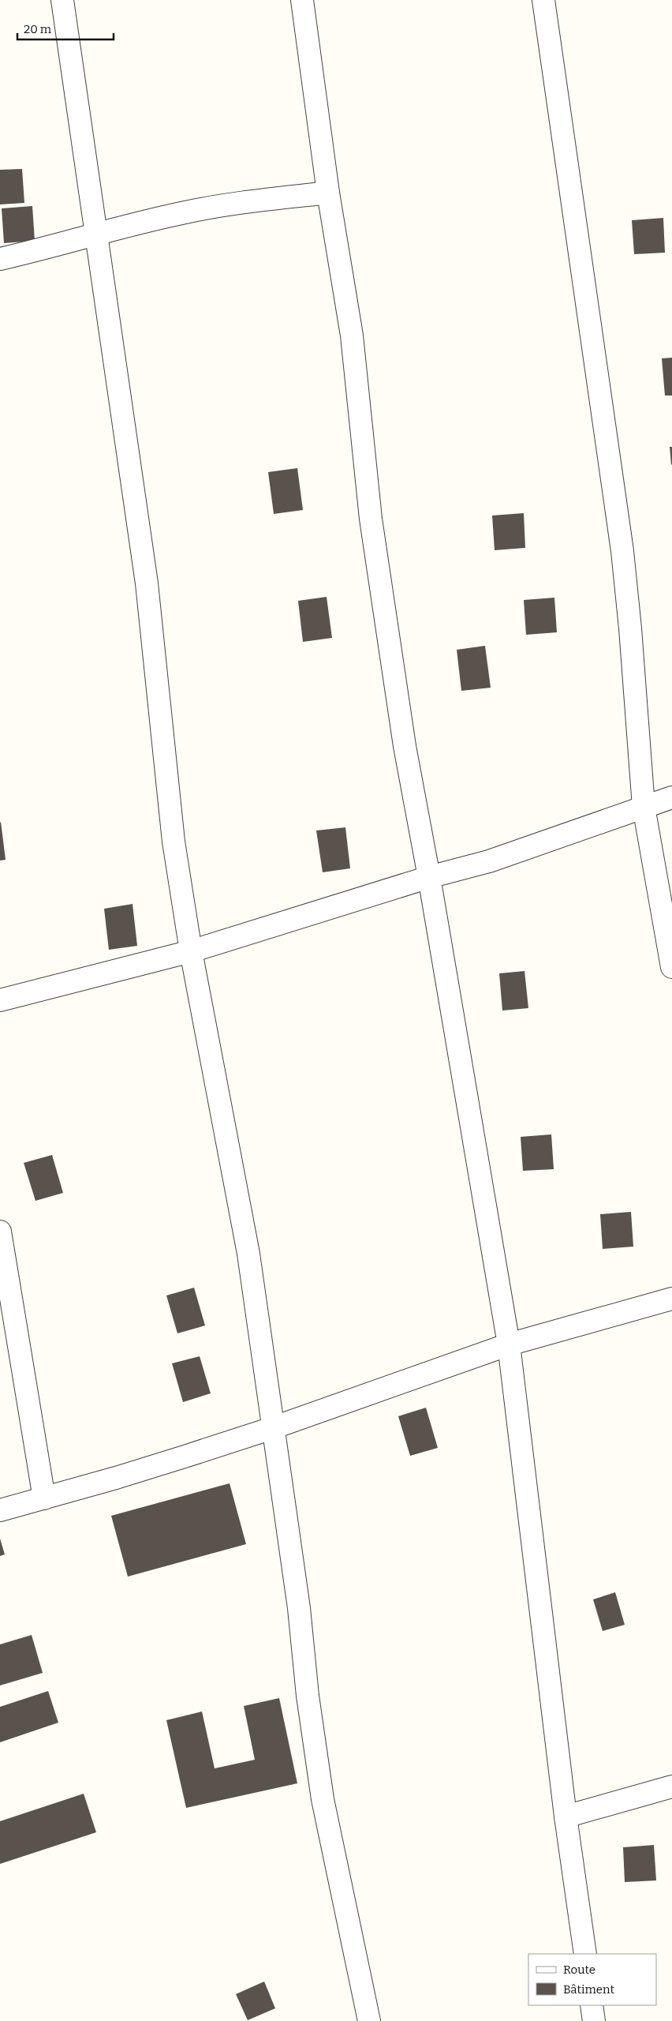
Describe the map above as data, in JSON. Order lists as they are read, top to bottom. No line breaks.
{"legend":["Route","Bâtiment"],"scale_bar":"20 m"}
